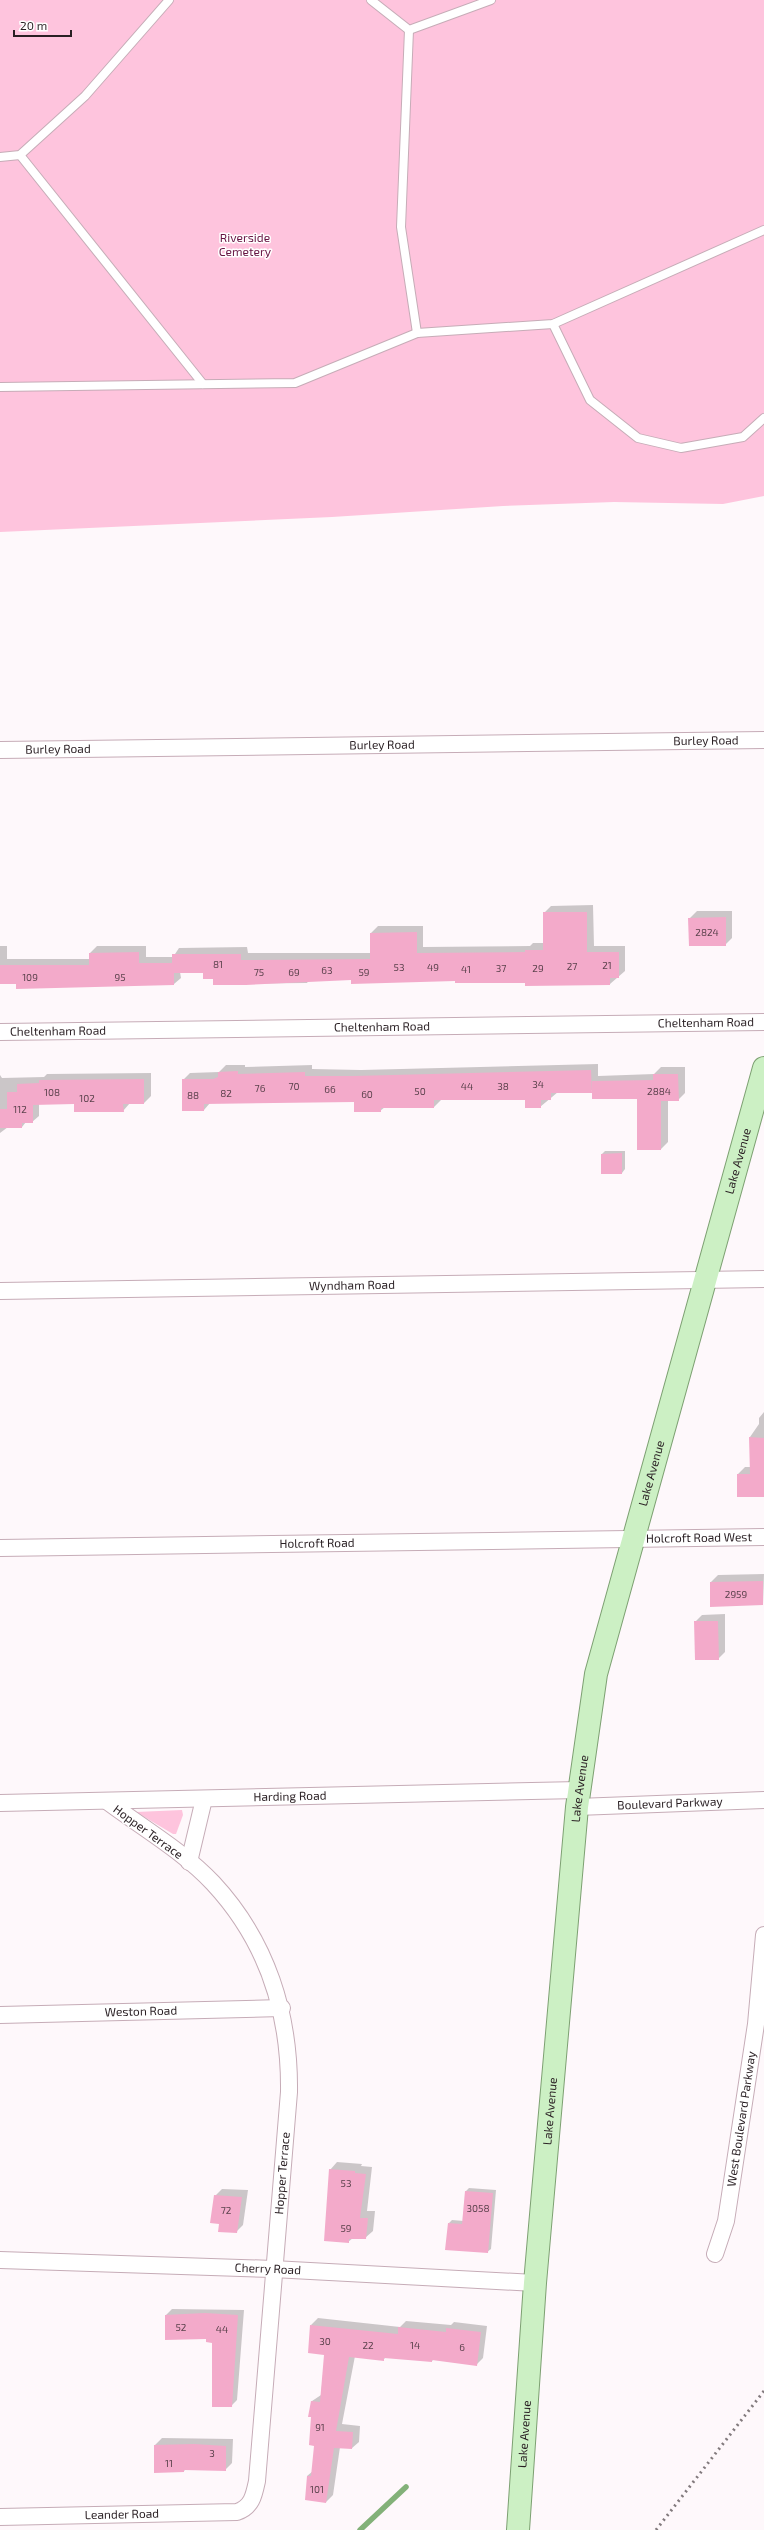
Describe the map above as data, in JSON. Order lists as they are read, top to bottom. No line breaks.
{"streets":{"main road":["Lake Avenue"],"street":["Burley Road","Cheltenham Road","Wyndham Road","Holcroft Road West","Holcroft Road","Harding Road","Boulevard Parkway","Hopper Terrace","Weston Road","West Boulevard Parkway","Cherry Road","Leander Road"]},"crossings":[["Lake Avenue","Wyndham Road"],["Lake Avenue","Holcroft Road West"],["Lake Avenue","Holcroft Road"],["Lake Avenue","Harding Road"],["Lake Avenue","Boulevard Parkway"],["Lake Avenue","Cherry Road"],["Holcroft Road West","Holcroft Road"],["Harding Road","Boulevard Parkway"],["Harding Road","Hopper Terrace"],["Hopper Terrace","Weston Road"],["Hopper Terrace","Cherry Road"],["Hopper Terrace","Leander Road"]],"parks":["Riverside Cemetery"],"house_numbers":["2824","81","21","27","53","49","37","29","41","63","75","69","59","109","95","34","70","44","38","76","66","50","2884","108","82","60","88","102","112","2959","53","3058","72","59","52","44","30","22","14","6","91","3","11","101"],"scale_bar":"20 m"}
